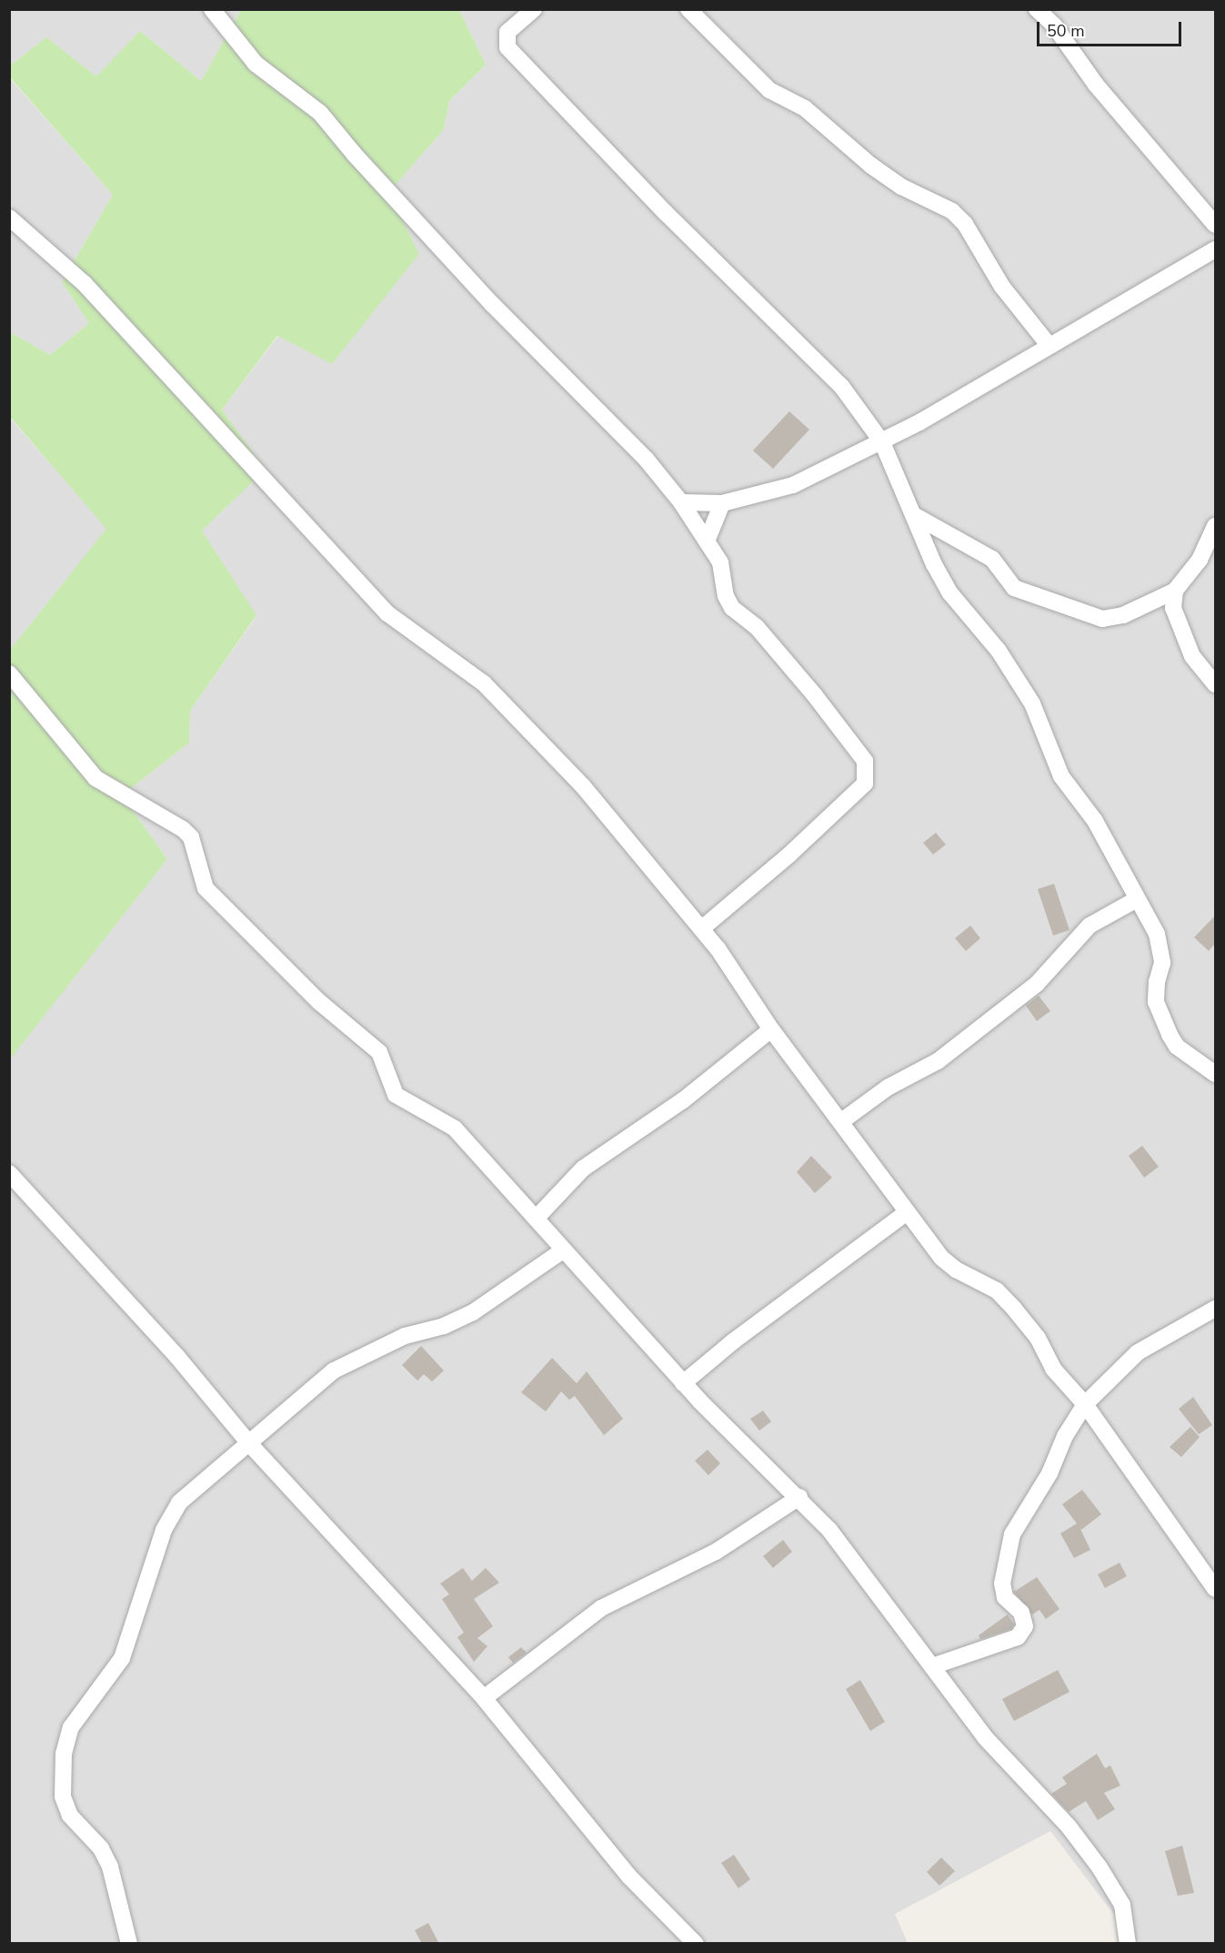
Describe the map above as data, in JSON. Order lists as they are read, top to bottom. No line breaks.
{"scale_bar":"50 m"}
